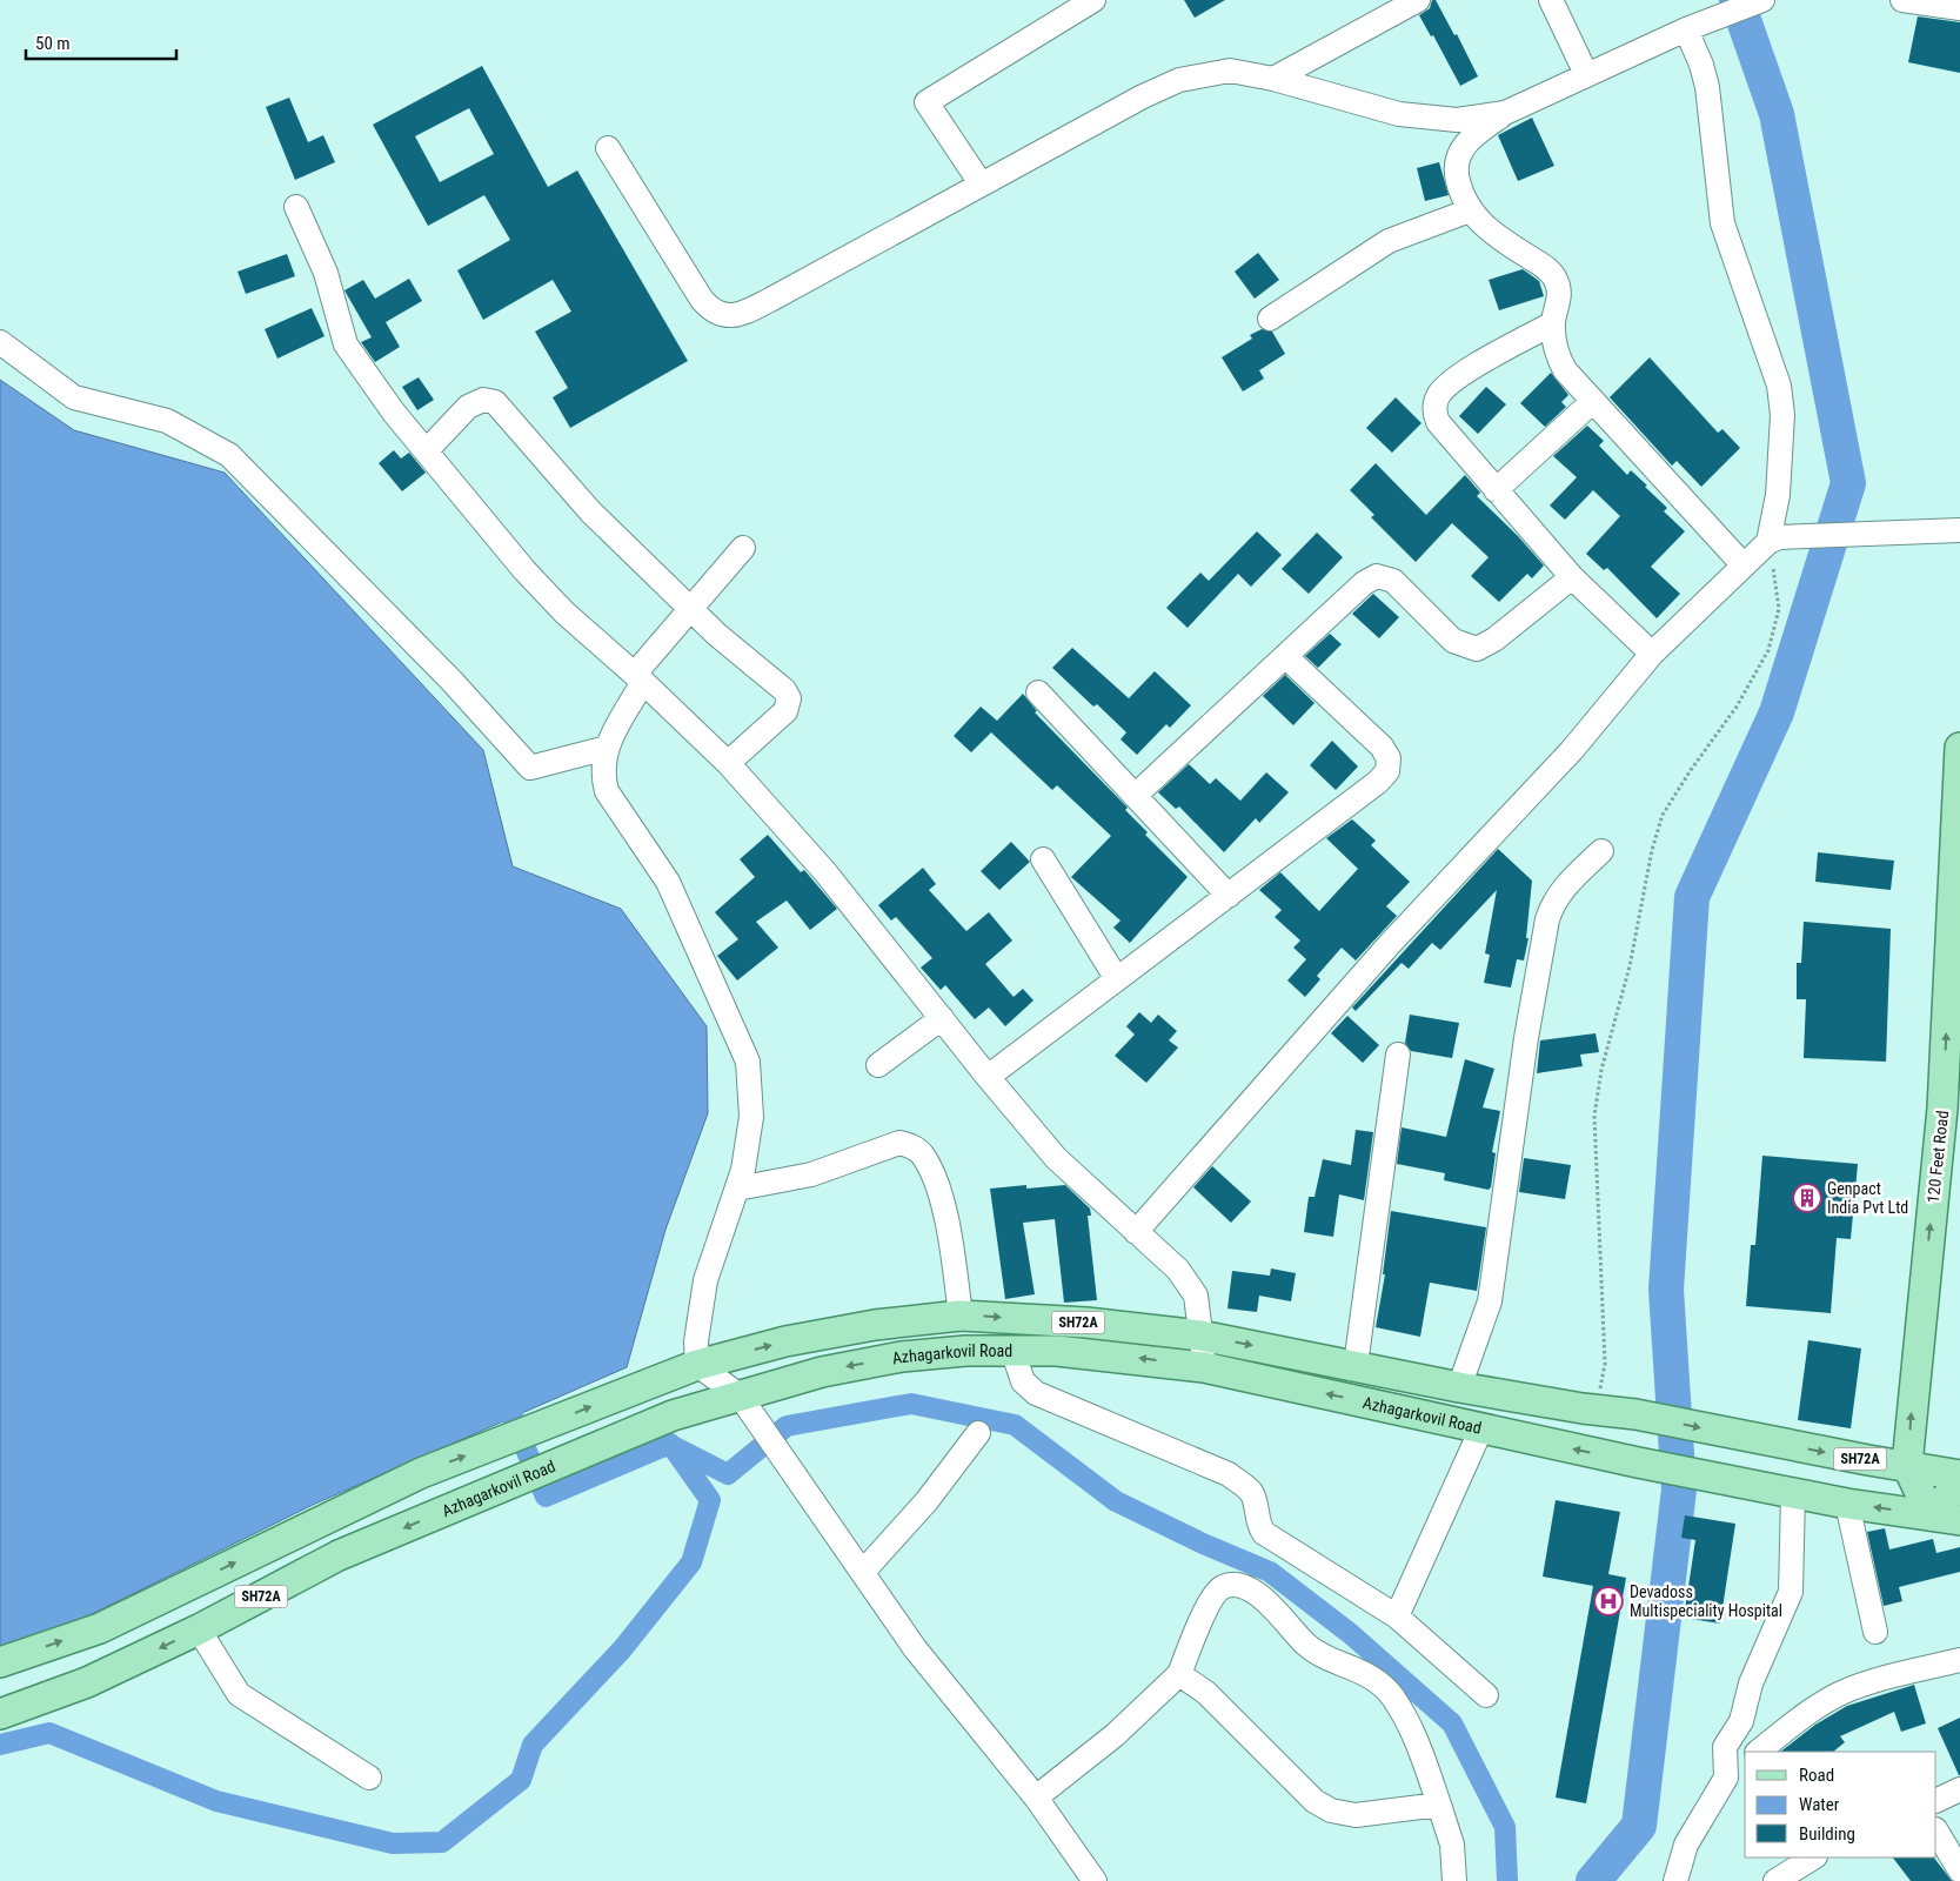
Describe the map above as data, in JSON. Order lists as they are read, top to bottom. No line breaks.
{"streets":{"main road":["120 Feet Road","SH72A","Azhagarkovil Road"]},"crossings":[["120 Feet Road","Azhagarkovil Road"]],"one_way":["120 Feet Road"],"places":{"building":["Genpact India Pvt Ltd"],"hospital":["Devadoss Multispeciality Hospital"]},"legend":["Road","Water","Building"],"scale_bar":"50 m"}
